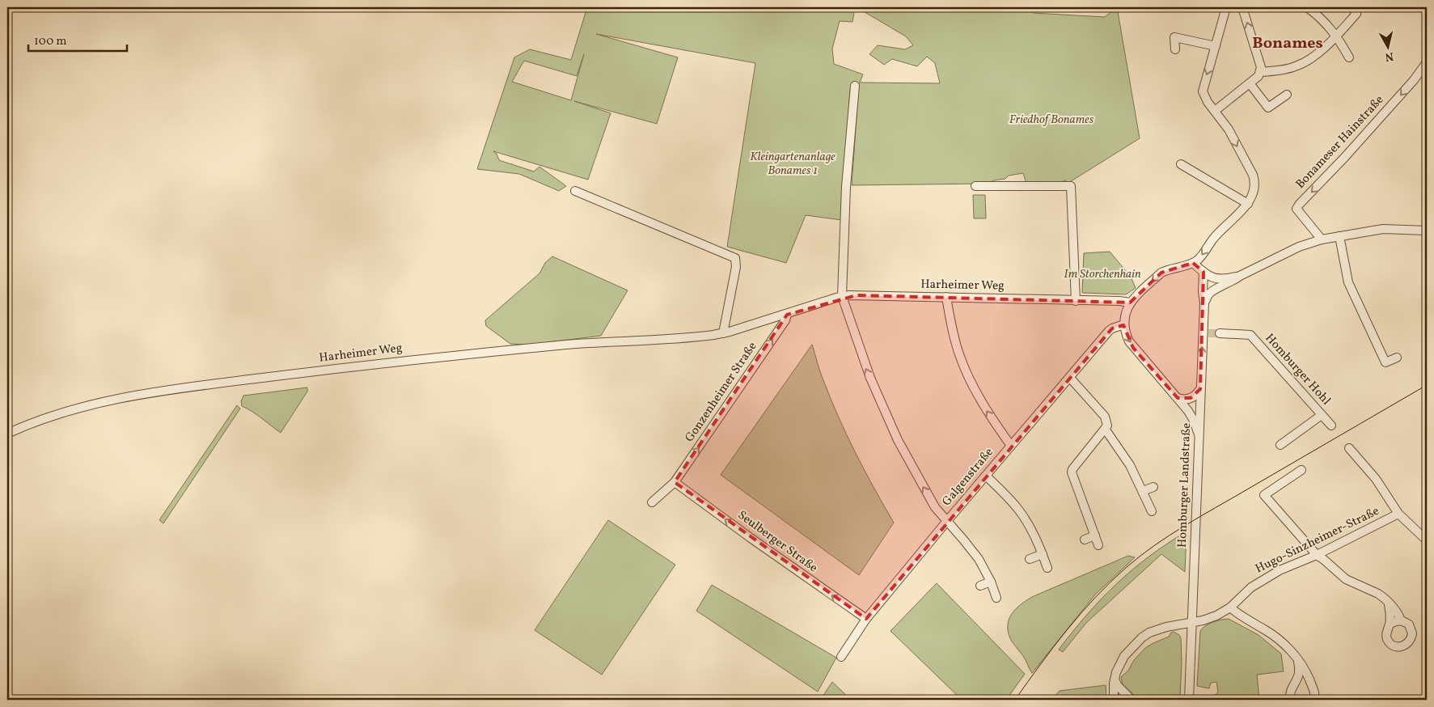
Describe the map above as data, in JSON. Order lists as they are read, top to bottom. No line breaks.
{"streets":{"street":["Bonameser Hainstraße","Harheimer Weg","Homburger Hohl","Gonzenheimer Straße","Galgenstraße","Homburger Landstraße","Hugo-Sinzheimer-Straße","Seulberger Straße"]},"crossings":[["Harheimer Weg","Gonzenheimer Straße"],["Gonzenheimer Straße","Seulberger Straße"],["Galgenstraße","Seulberger Straße"],["Homburger Landstraße","Hugo-Sinzheimer-Straße"]],"one_way":["Bonameser Hainstraße","Gonzenheimer Straße","Seulberger Straße"],"districts":["Bonames"],"parks":["Friedhof Bonames","Kleingartenanlage Bonames 1","Im Storchenhain"],"scale_bar":"100 m","north":"bottom"}
